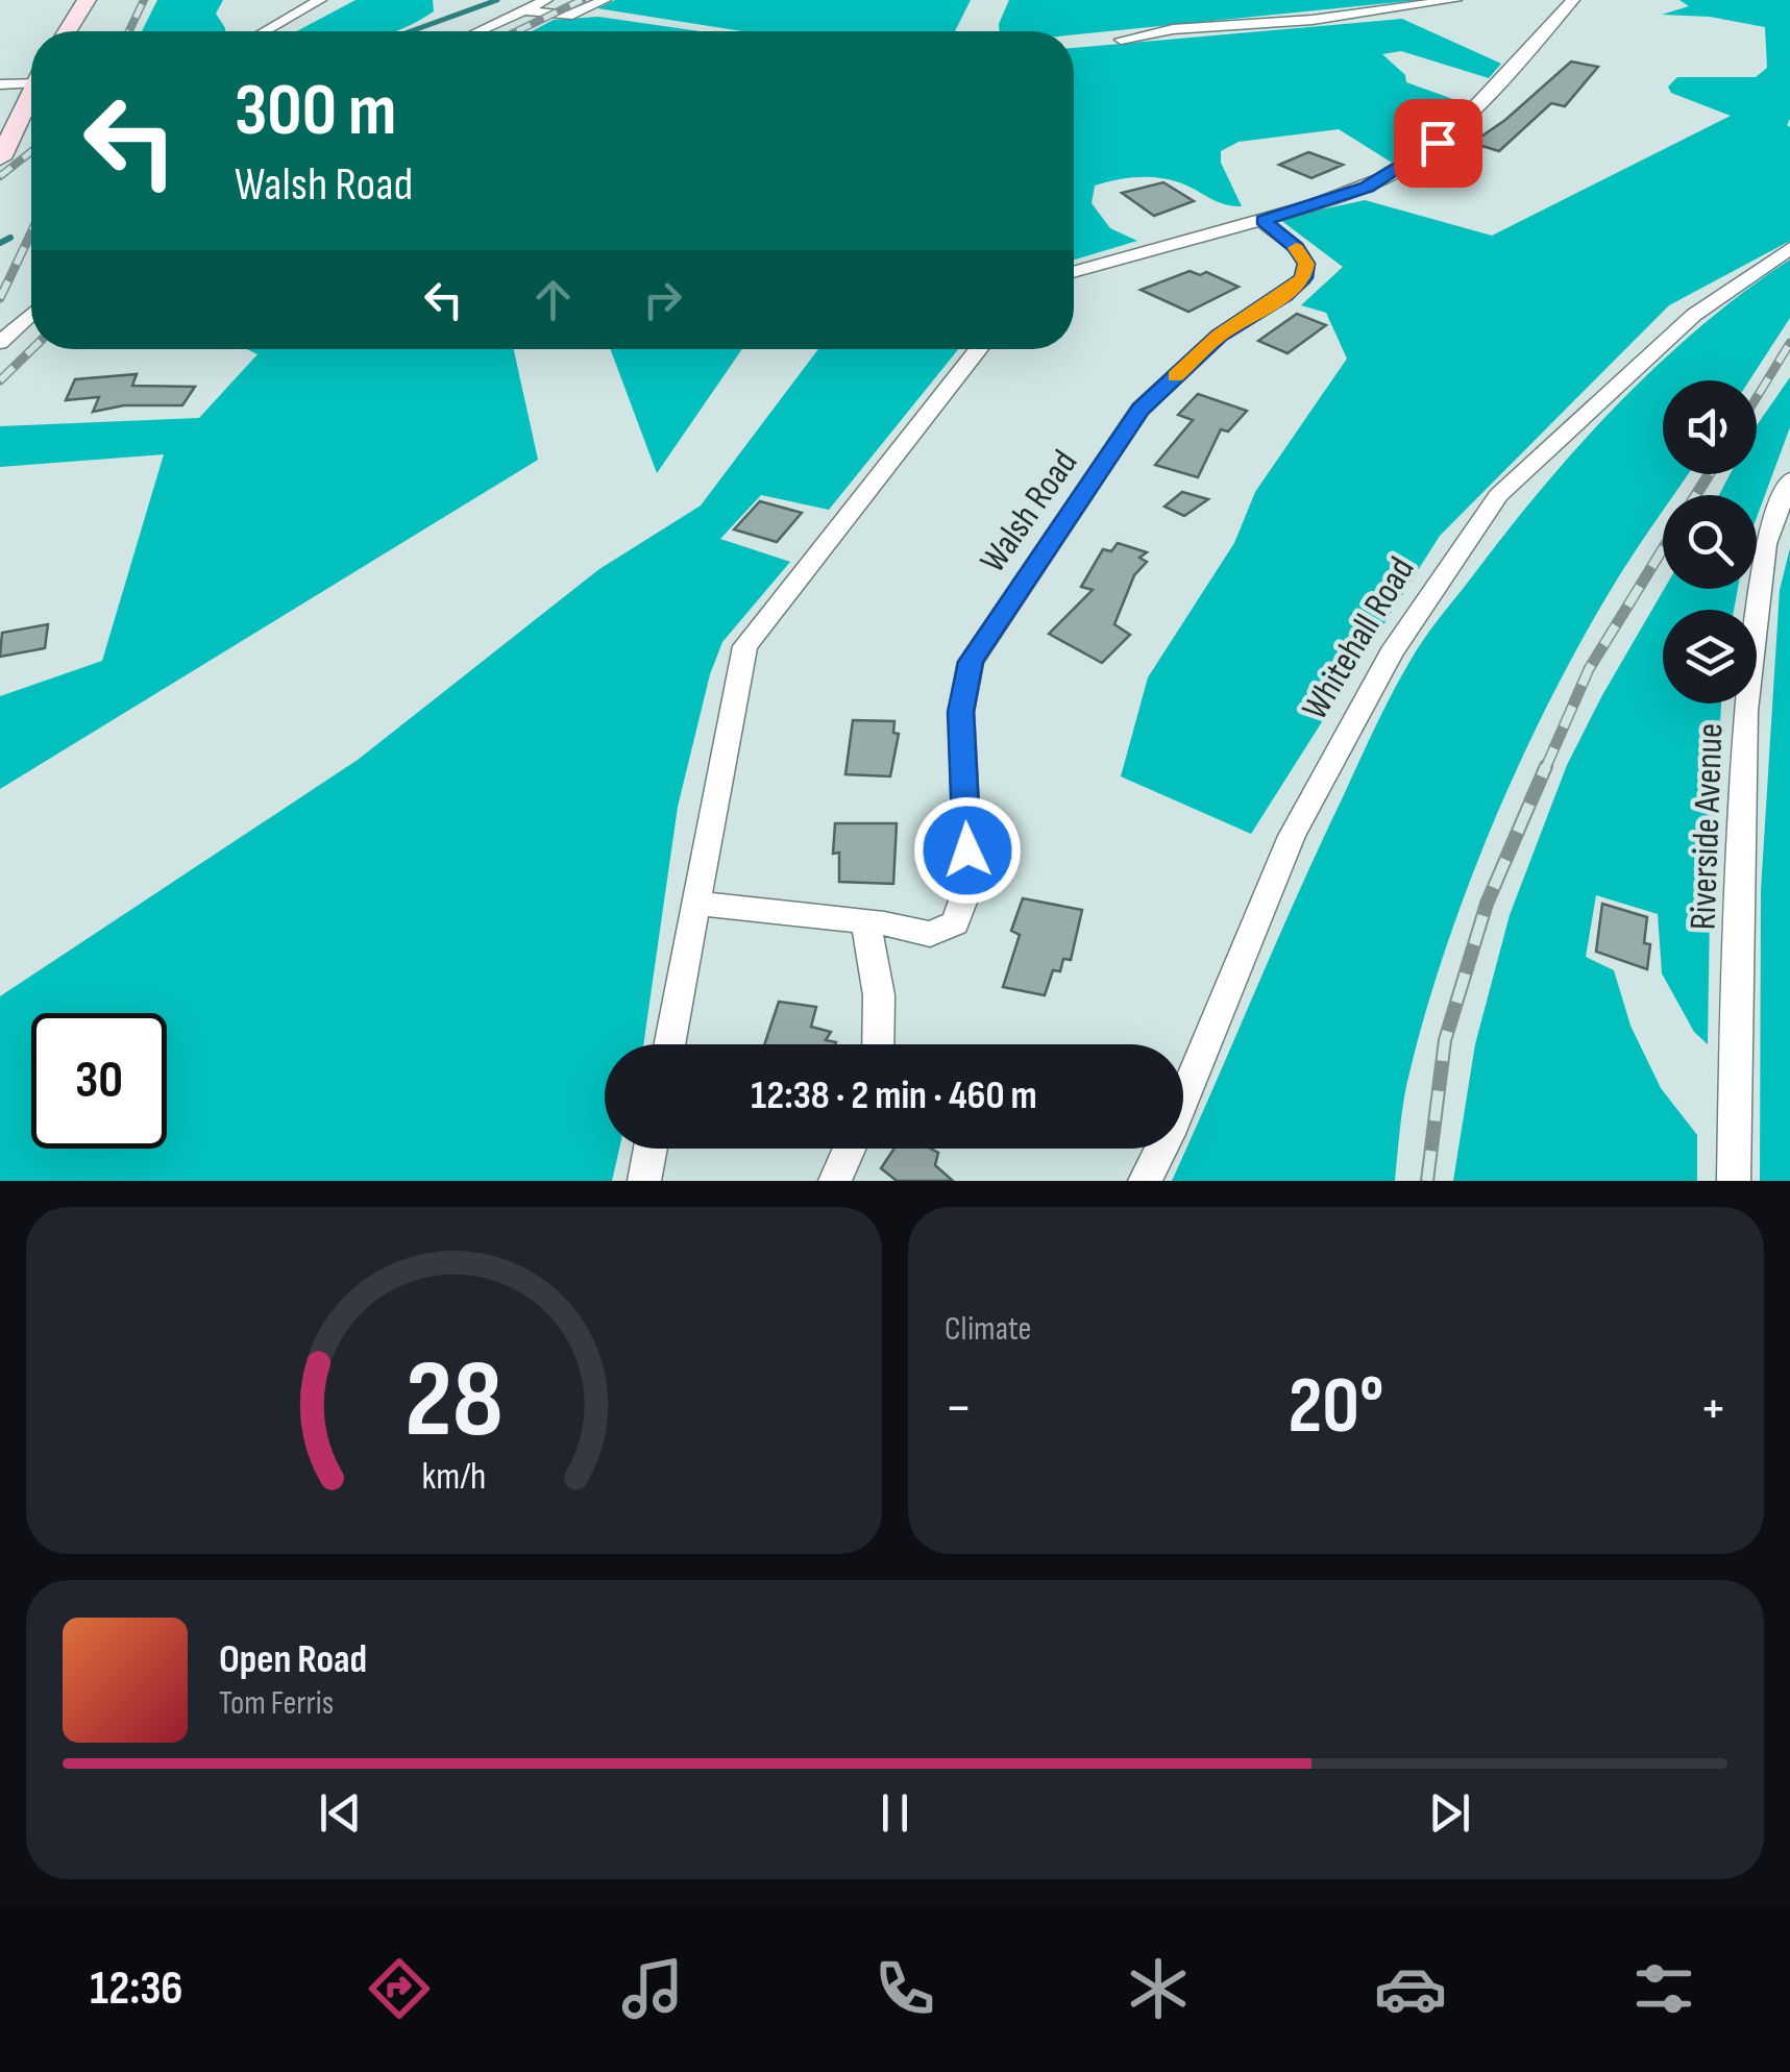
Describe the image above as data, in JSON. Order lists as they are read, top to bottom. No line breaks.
{"streets":{"street":["Walsh Road","Whitehall Road","Riverside Avenue"]},"page":{"turn":["300 m","Walsh Road"],"limit":"30","trip":"12:38 · 2 min · 460 m","tile":"Climate","heat":["−","20°","+"],"song":["Open Road","Tom Ferris"],"tabs":"12:36","gauge":["28","km/h"]}}
